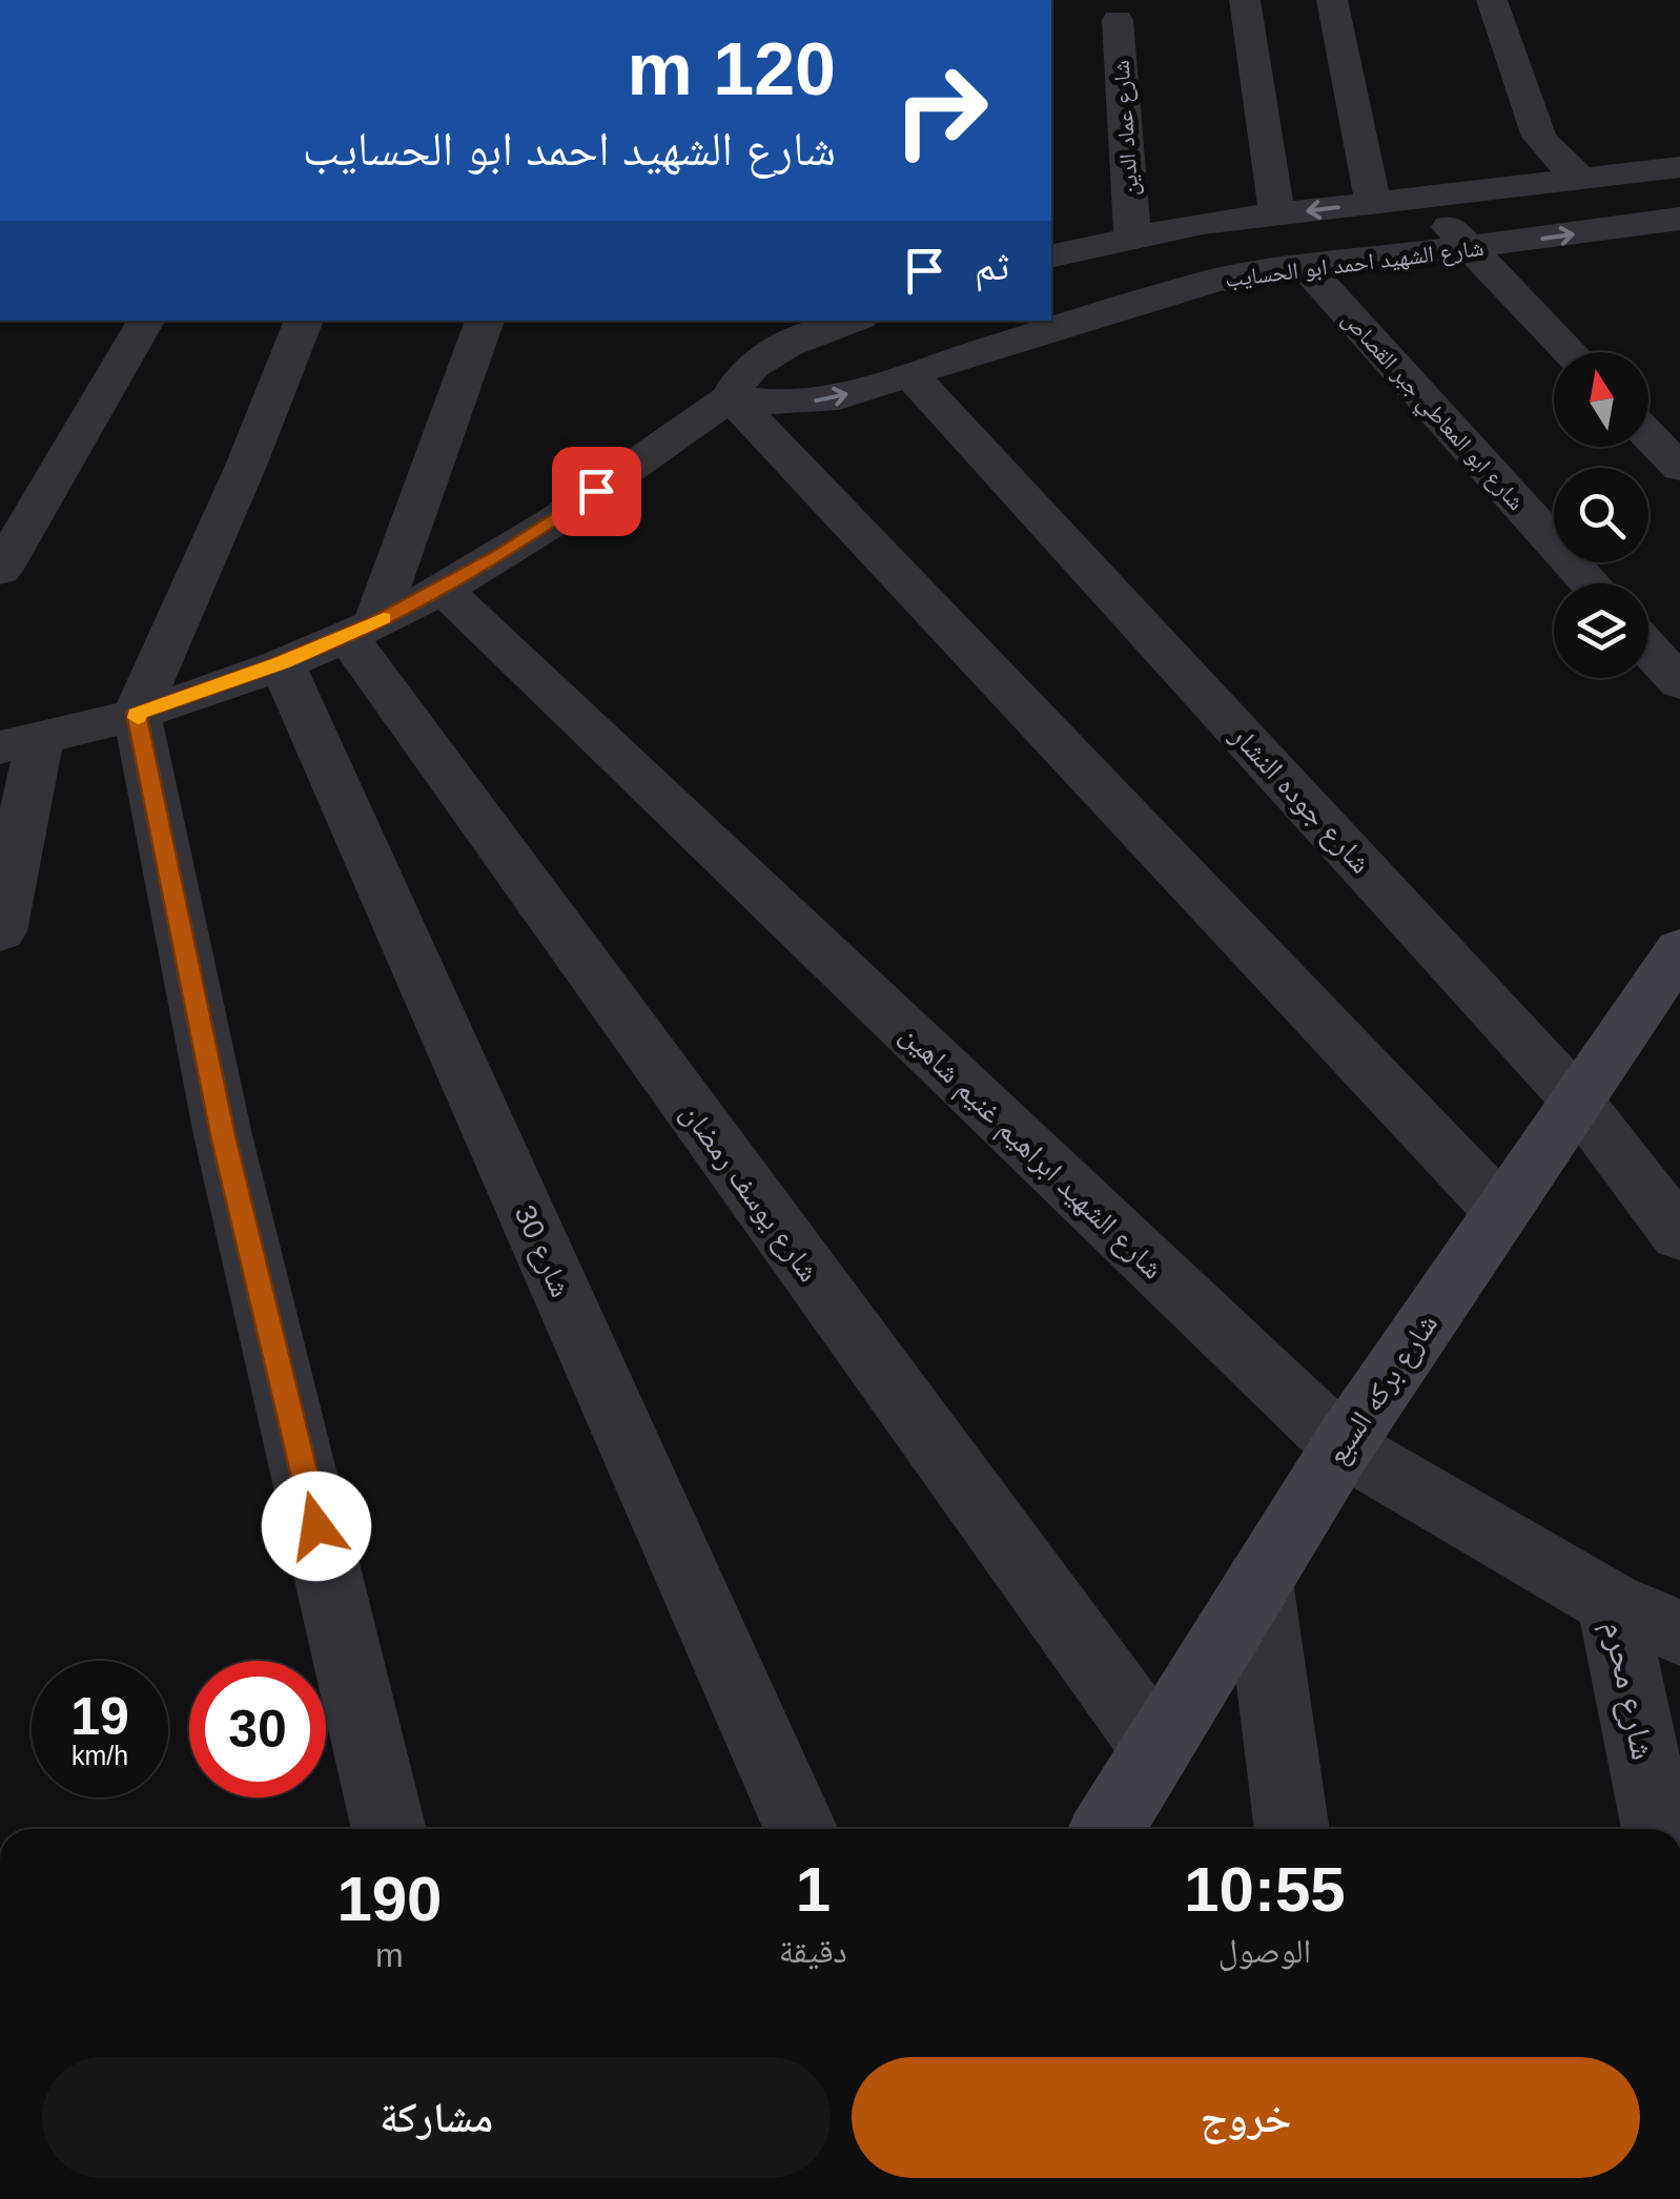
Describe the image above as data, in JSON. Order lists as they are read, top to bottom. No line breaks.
{"streets":{"main road":["شارع بركه السبع"],"street":["شارع عماد الدين","شارع الشهيد احمد ابو الحسايب","شارع ابو المعاطي جبر القصاص","شارع جوده النشار","شارع الشهيد ابراهيم غنيم شاهين","شارع يوسف رمضان","شارع 30","شارع محرم"]},"crossings":[["شارع عماد الدين","شارع الشهيد احمد ابو الحسايب"],["شارع الشهيد احمد ابو الحسايب","شارع ابو المعاطي جبر القصاص"],["شارع الشهيد احمد ابو الحسايب","شارع جوده النشار"],["شارع جوده النشار","شارع بركه السبع"],["شارع الشهيد ابراهيم غنيم شاهين","شارع بركه السبع"],["شارع الشهيد ابراهيم غنيم شاهين","شارع محرم"],["شارع يوسف رمضان","شارع بركه السبع"]],"north":"top","page":{"turn":["120 m","شارع الشهيد احمد ابو الحسايب"],"then":"ثم","speed":"19 km/h","limit":"30","eta":["10:55","الوصول","1","دقيقة","190","m"],"buttons":["خروج","مشاركة"]}}
